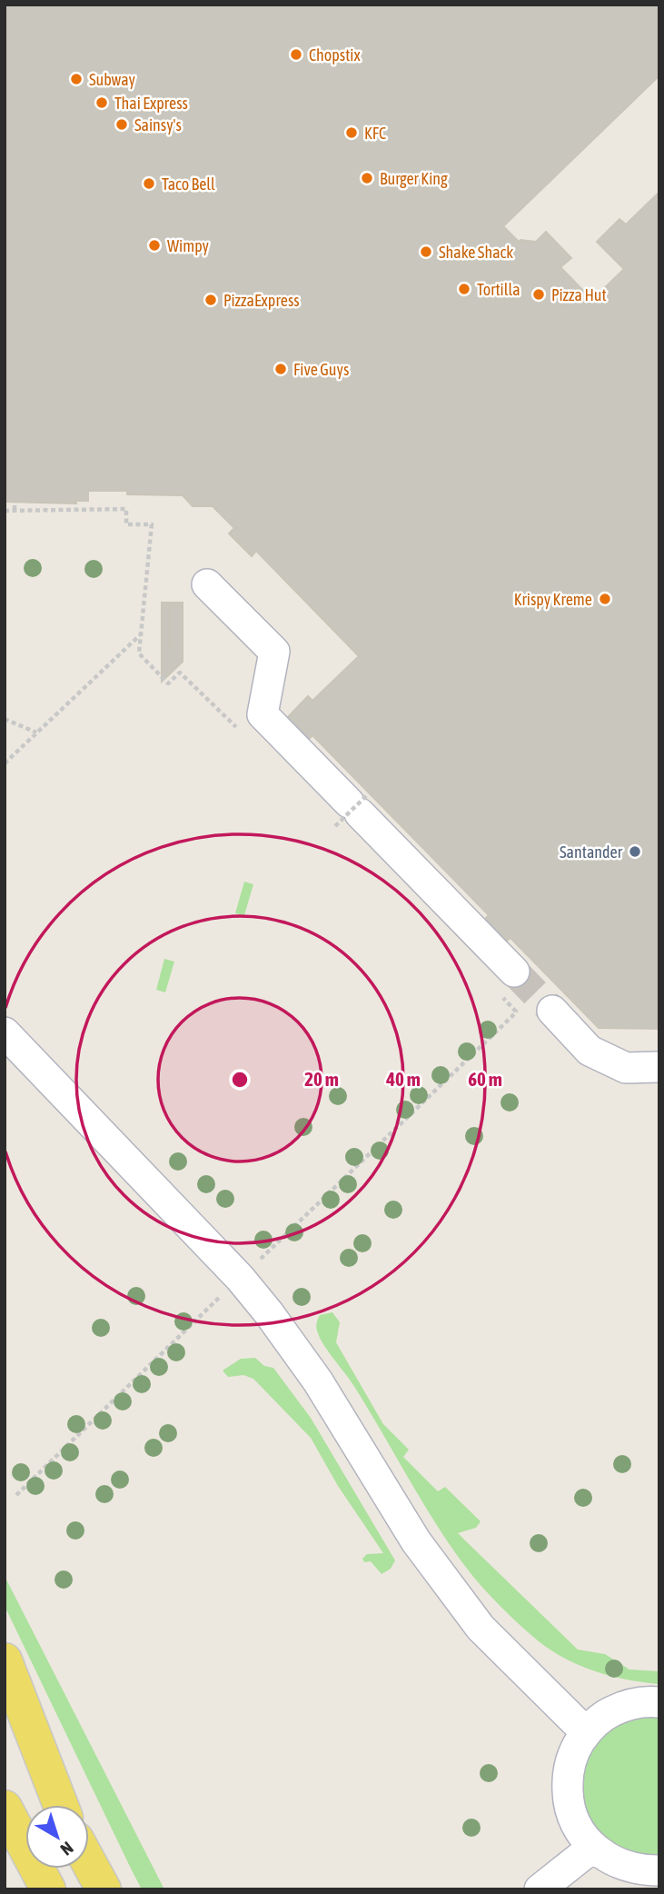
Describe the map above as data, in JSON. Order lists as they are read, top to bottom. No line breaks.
{"places":["Chopstix","Subway","Thai Express","Sainsy's","KFC","Burger King","Taco Bell","Wimpy","Shake Shack","Tortilla","Pizza Hut","PizzaExpress","Five Guys","Krispy Kreme","Santander"],"north":"bottom right","rings":["20 m","40 m","60 m"]}
